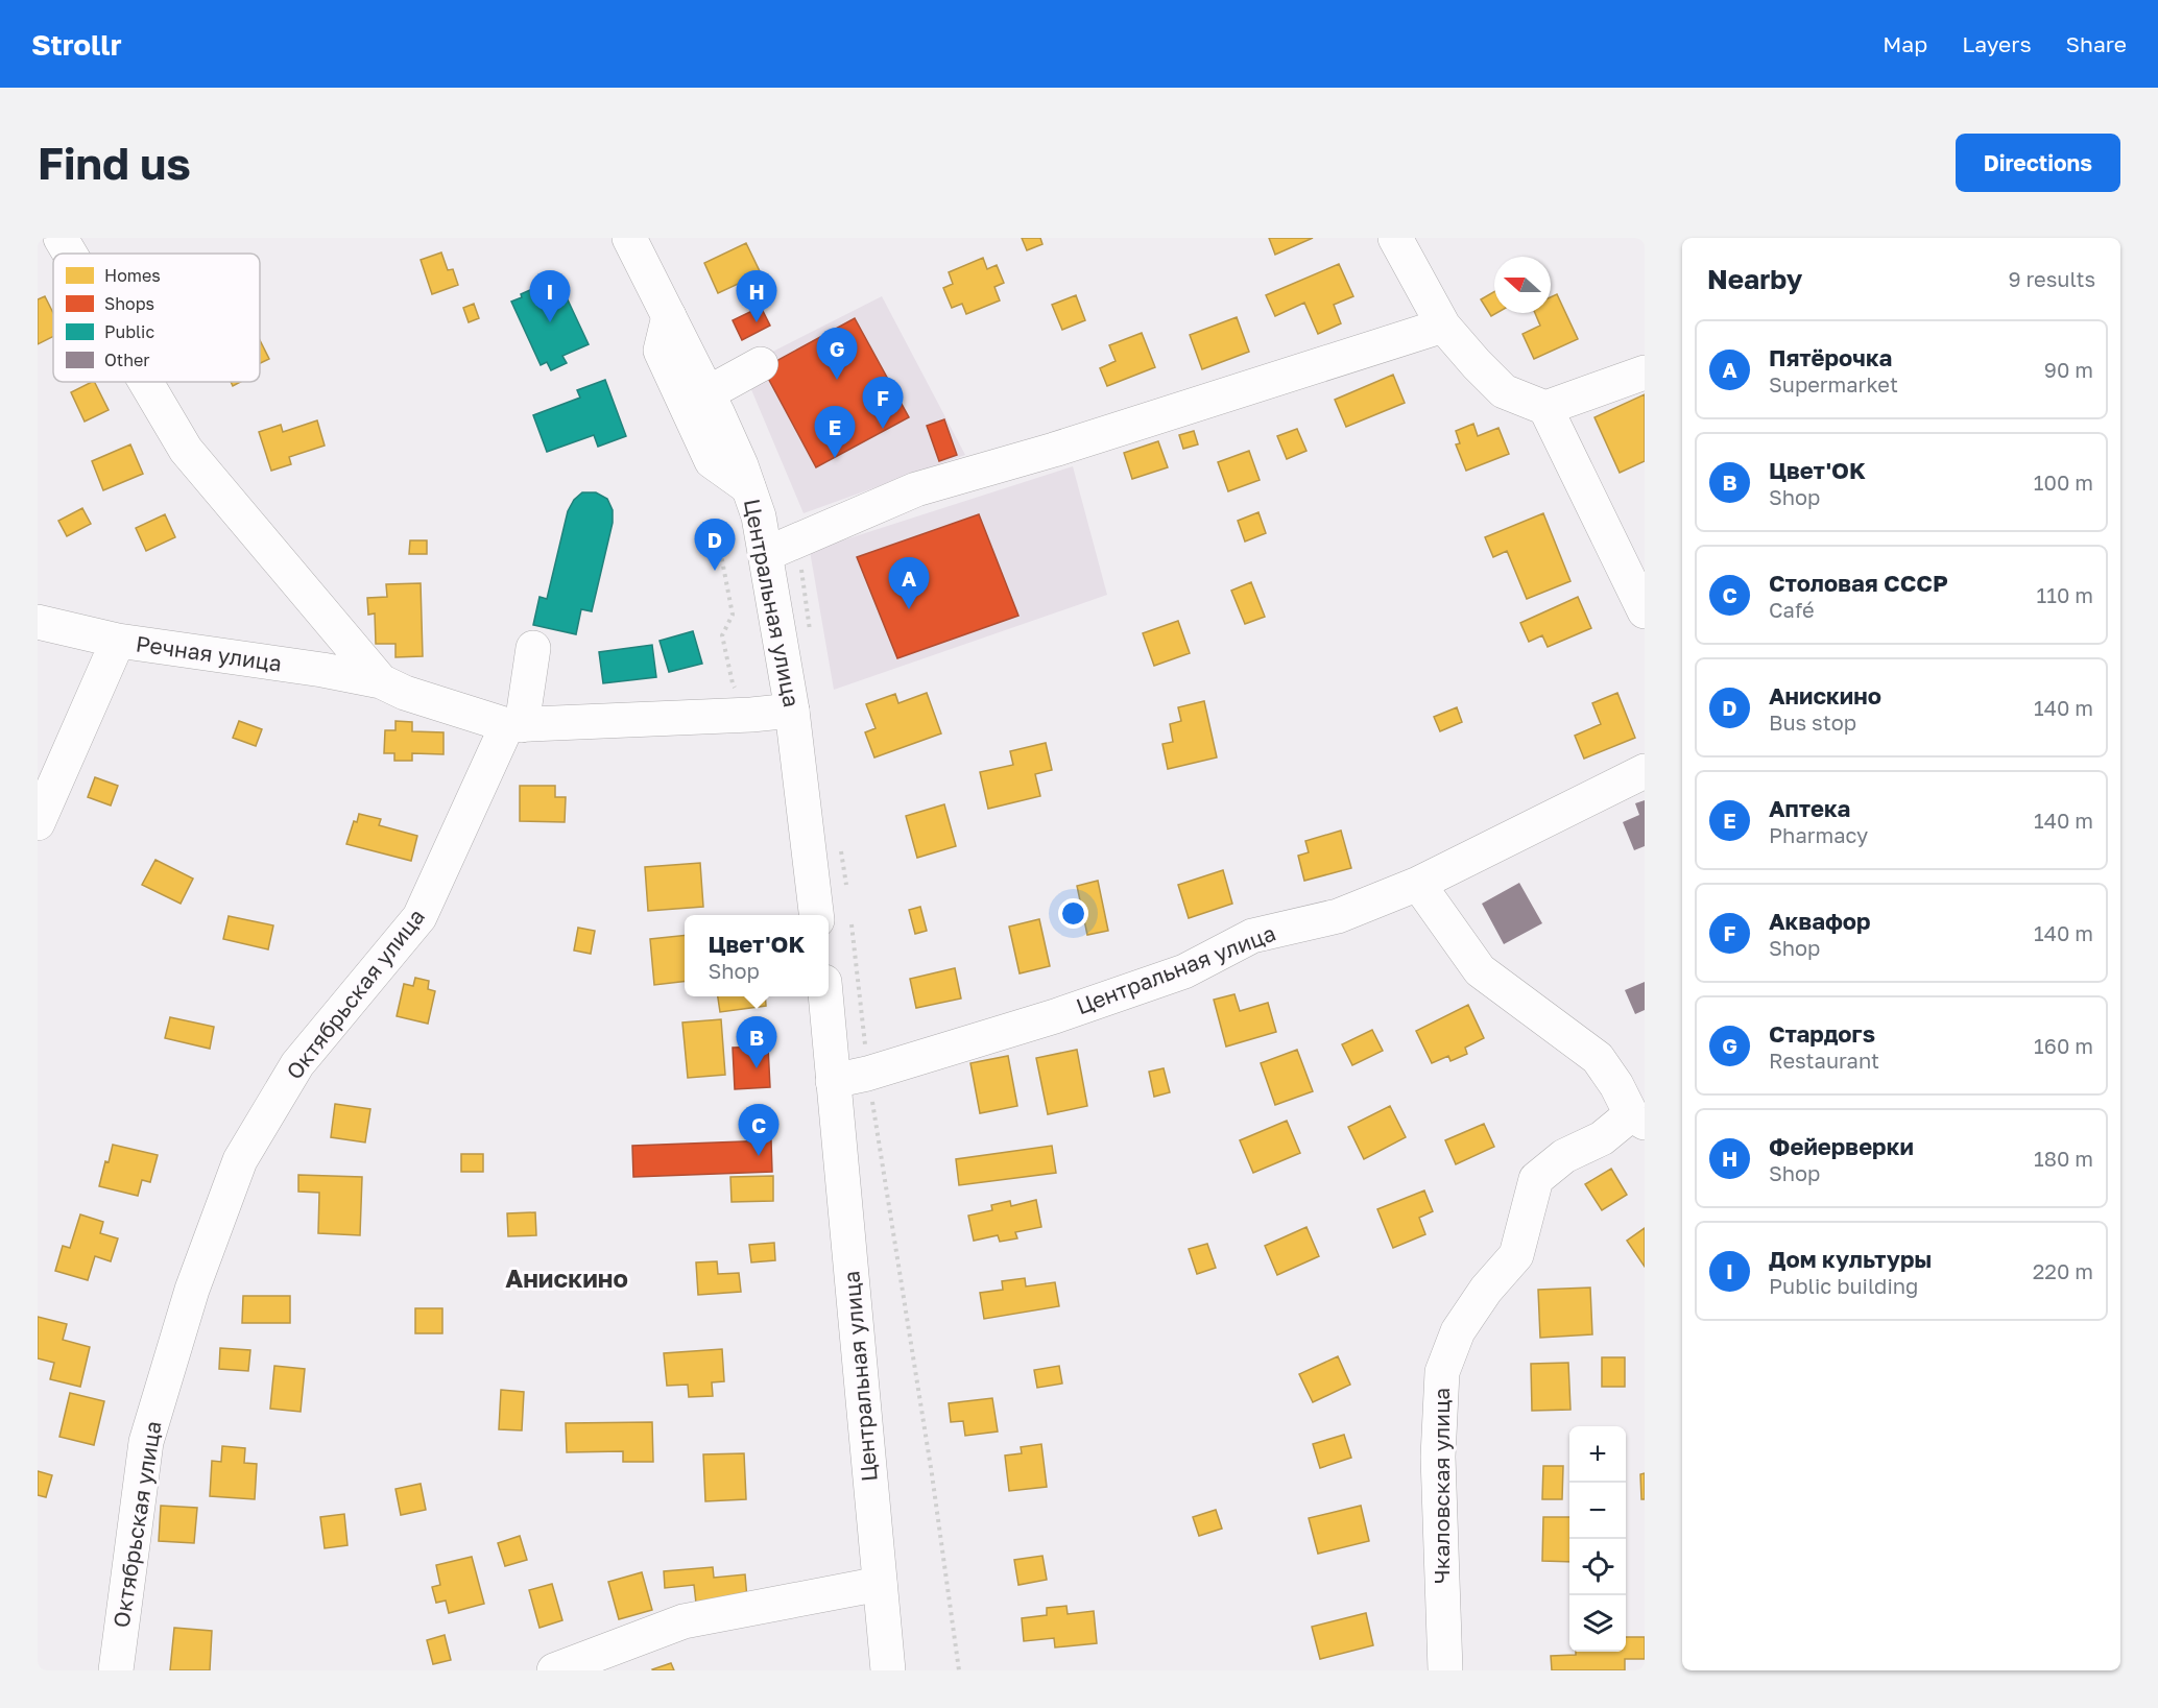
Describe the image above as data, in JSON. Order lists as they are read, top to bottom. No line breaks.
{"streets":{"street":["Центральная улица","Речная улица","Октябрьская улица","Чкаловская улица"]},"districts":["Анискино"],"legend":["Homes","Shops","Public","Other"],"north":"left","page":{"header":"Strollr","nav":["Map","Layers","Share"],"buttons":"Directions","title":"Find us","heading":["Nearby","9 results"],"pins":["H","I","G","F","E","D","A","B","C"],"list":[{"mark":"A","name":"Пятёрочка","note":"Supermarket","value":"90 m"},{"mark":"B","name":"Цвет'OK","note":"Shop","value":"100 m"},{"mark":"C","name":"Столовая СССР","note":"Café","value":"110 m"},{"mark":"D","name":"Анискино","note":"Bus stop","value":"140 m"},{"mark":"E","name":"Аптека","note":"Pharmacy","value":"140 m"},{"mark":"F","name":"Аквафор","note":"Shop","value":"140 m"},{"mark":"G","name":"Стардогs","note":"Restaurant","value":"160 m"},{"mark":"H","name":"Фейерверки","note":"Shop","value":"180 m"},{"mark":"I","name":"Дом культуры","note":"Public building","value":"220 m"}],"popup":["Цвет'OK","Shop"],"map_buttons":["+","−"]}}
